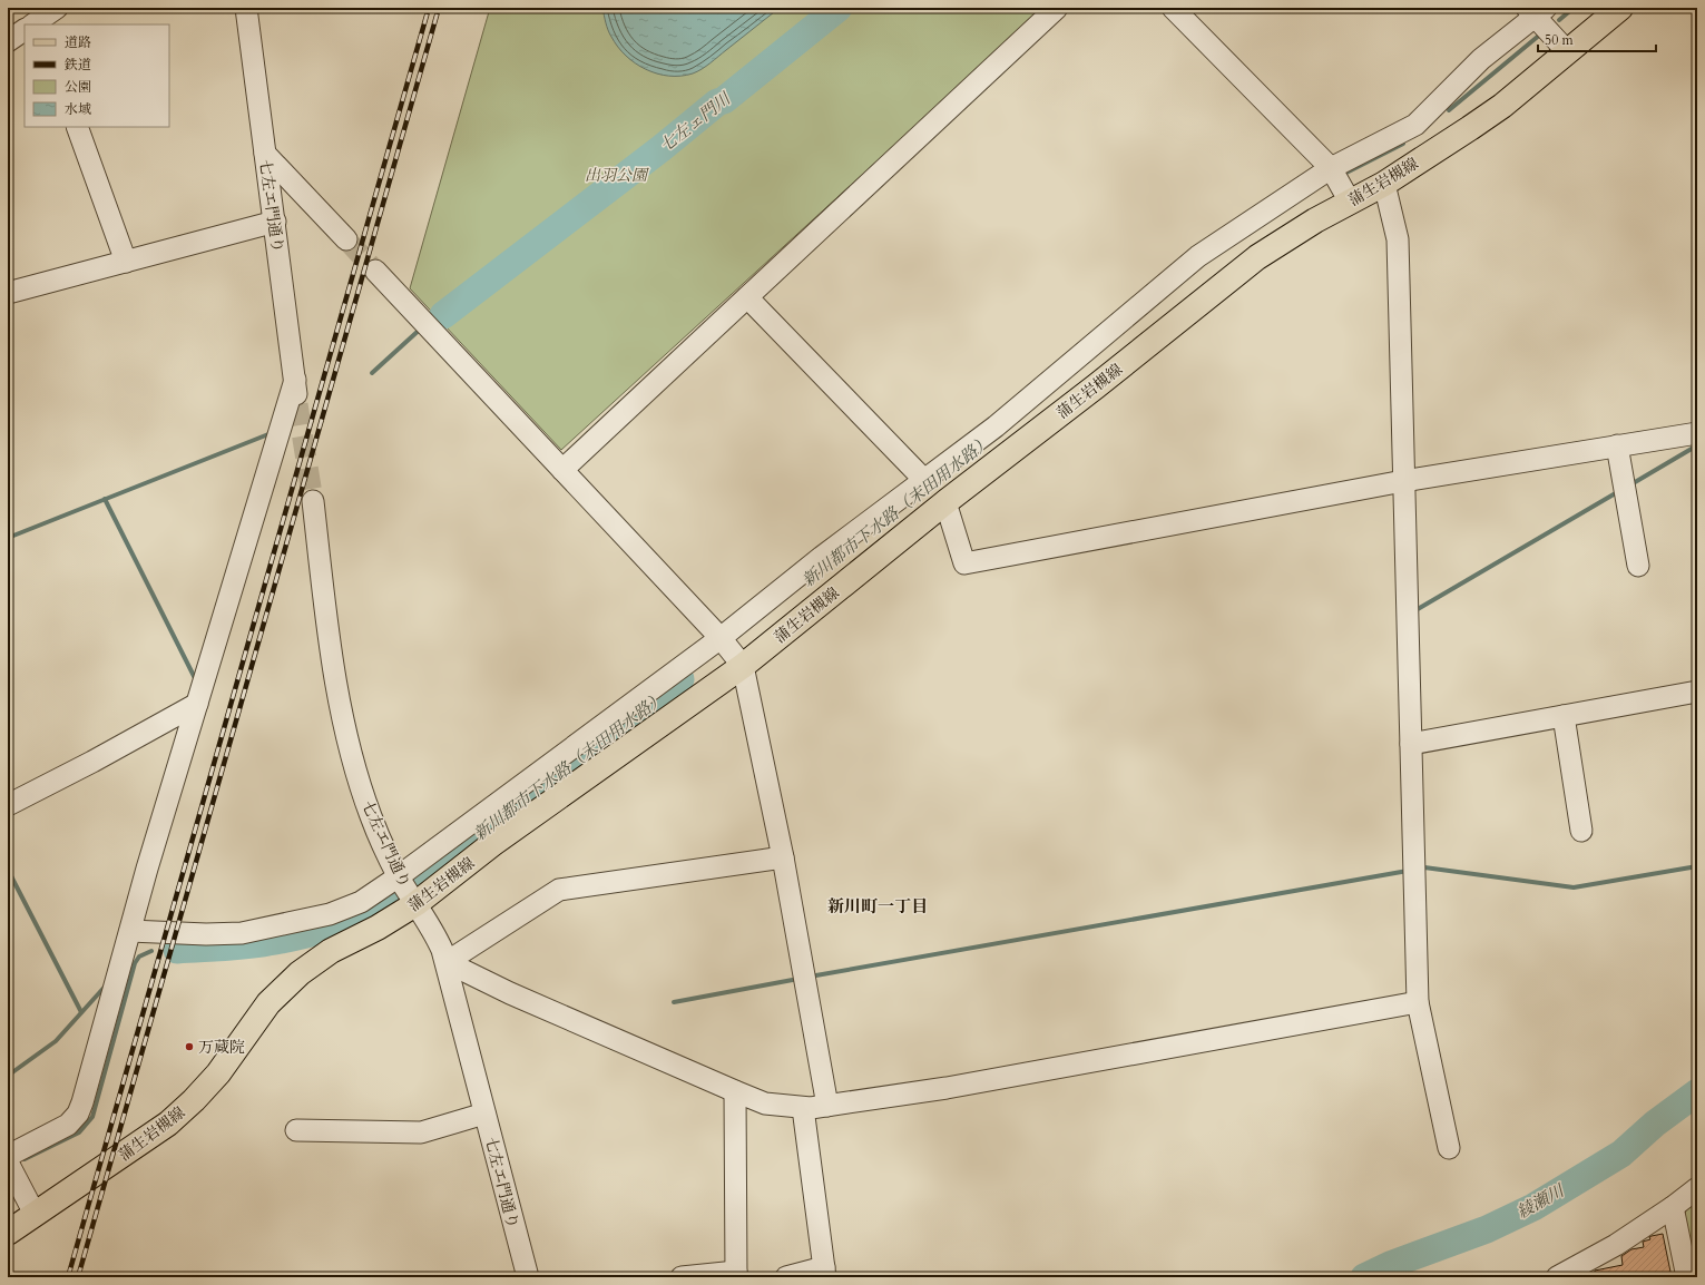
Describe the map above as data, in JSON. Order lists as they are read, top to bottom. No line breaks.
{"streets":{"main road":["蒲生岩槻線"],"street":["七左エ門通り"]},"crossings":[["蒲生岩槻線","七左エ門通り"]],"districts":["新川町一丁目"],"water":["七左ェ門川","新川都市下水路（末田用水路）","綾瀬川"],"parks":["出羽公園"],"places":["万蔵院"],"legend":["道路","鉄道","公園","水域"],"scale_bar":"50 m"}
